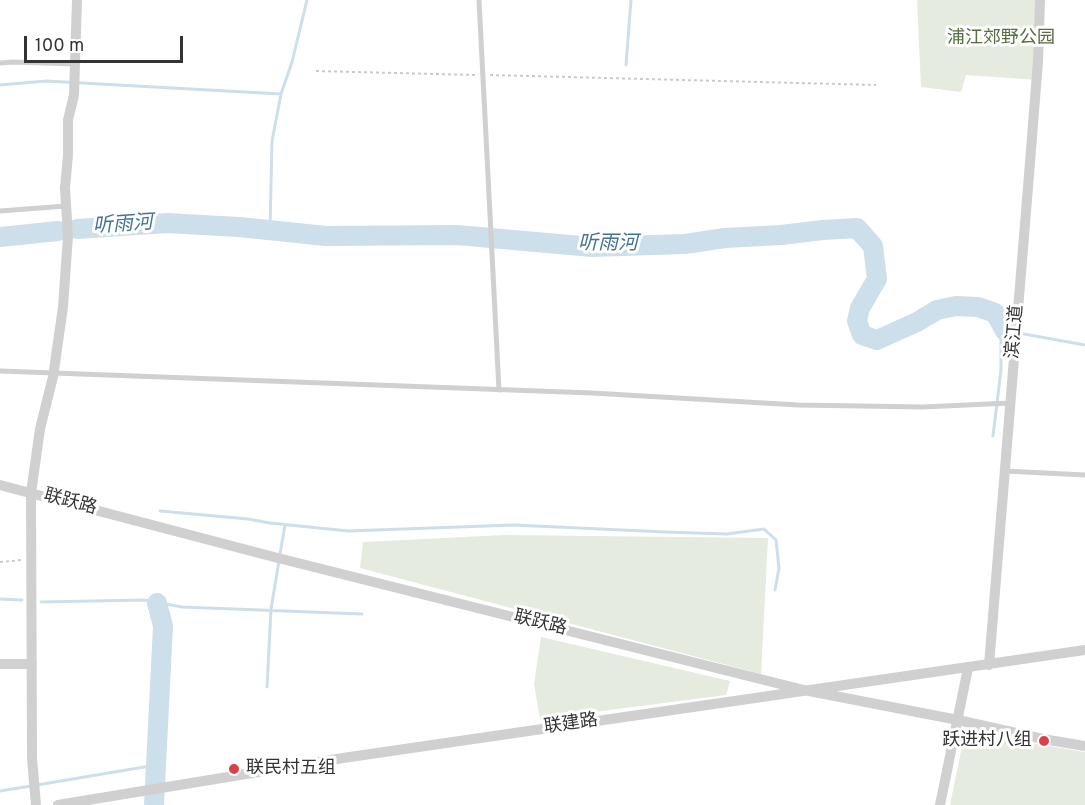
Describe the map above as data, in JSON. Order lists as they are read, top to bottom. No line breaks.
{"streets":{"street":["滨江道","联跃路","联建路"]},"crossings":[["滨江道","联建路"],["联跃路","联建路"]],"water":["听雨河"],"parks":["浦江郊野公园"],"places":["跃进村八组","联民村五组"],"scale_bar":"100 m"}
